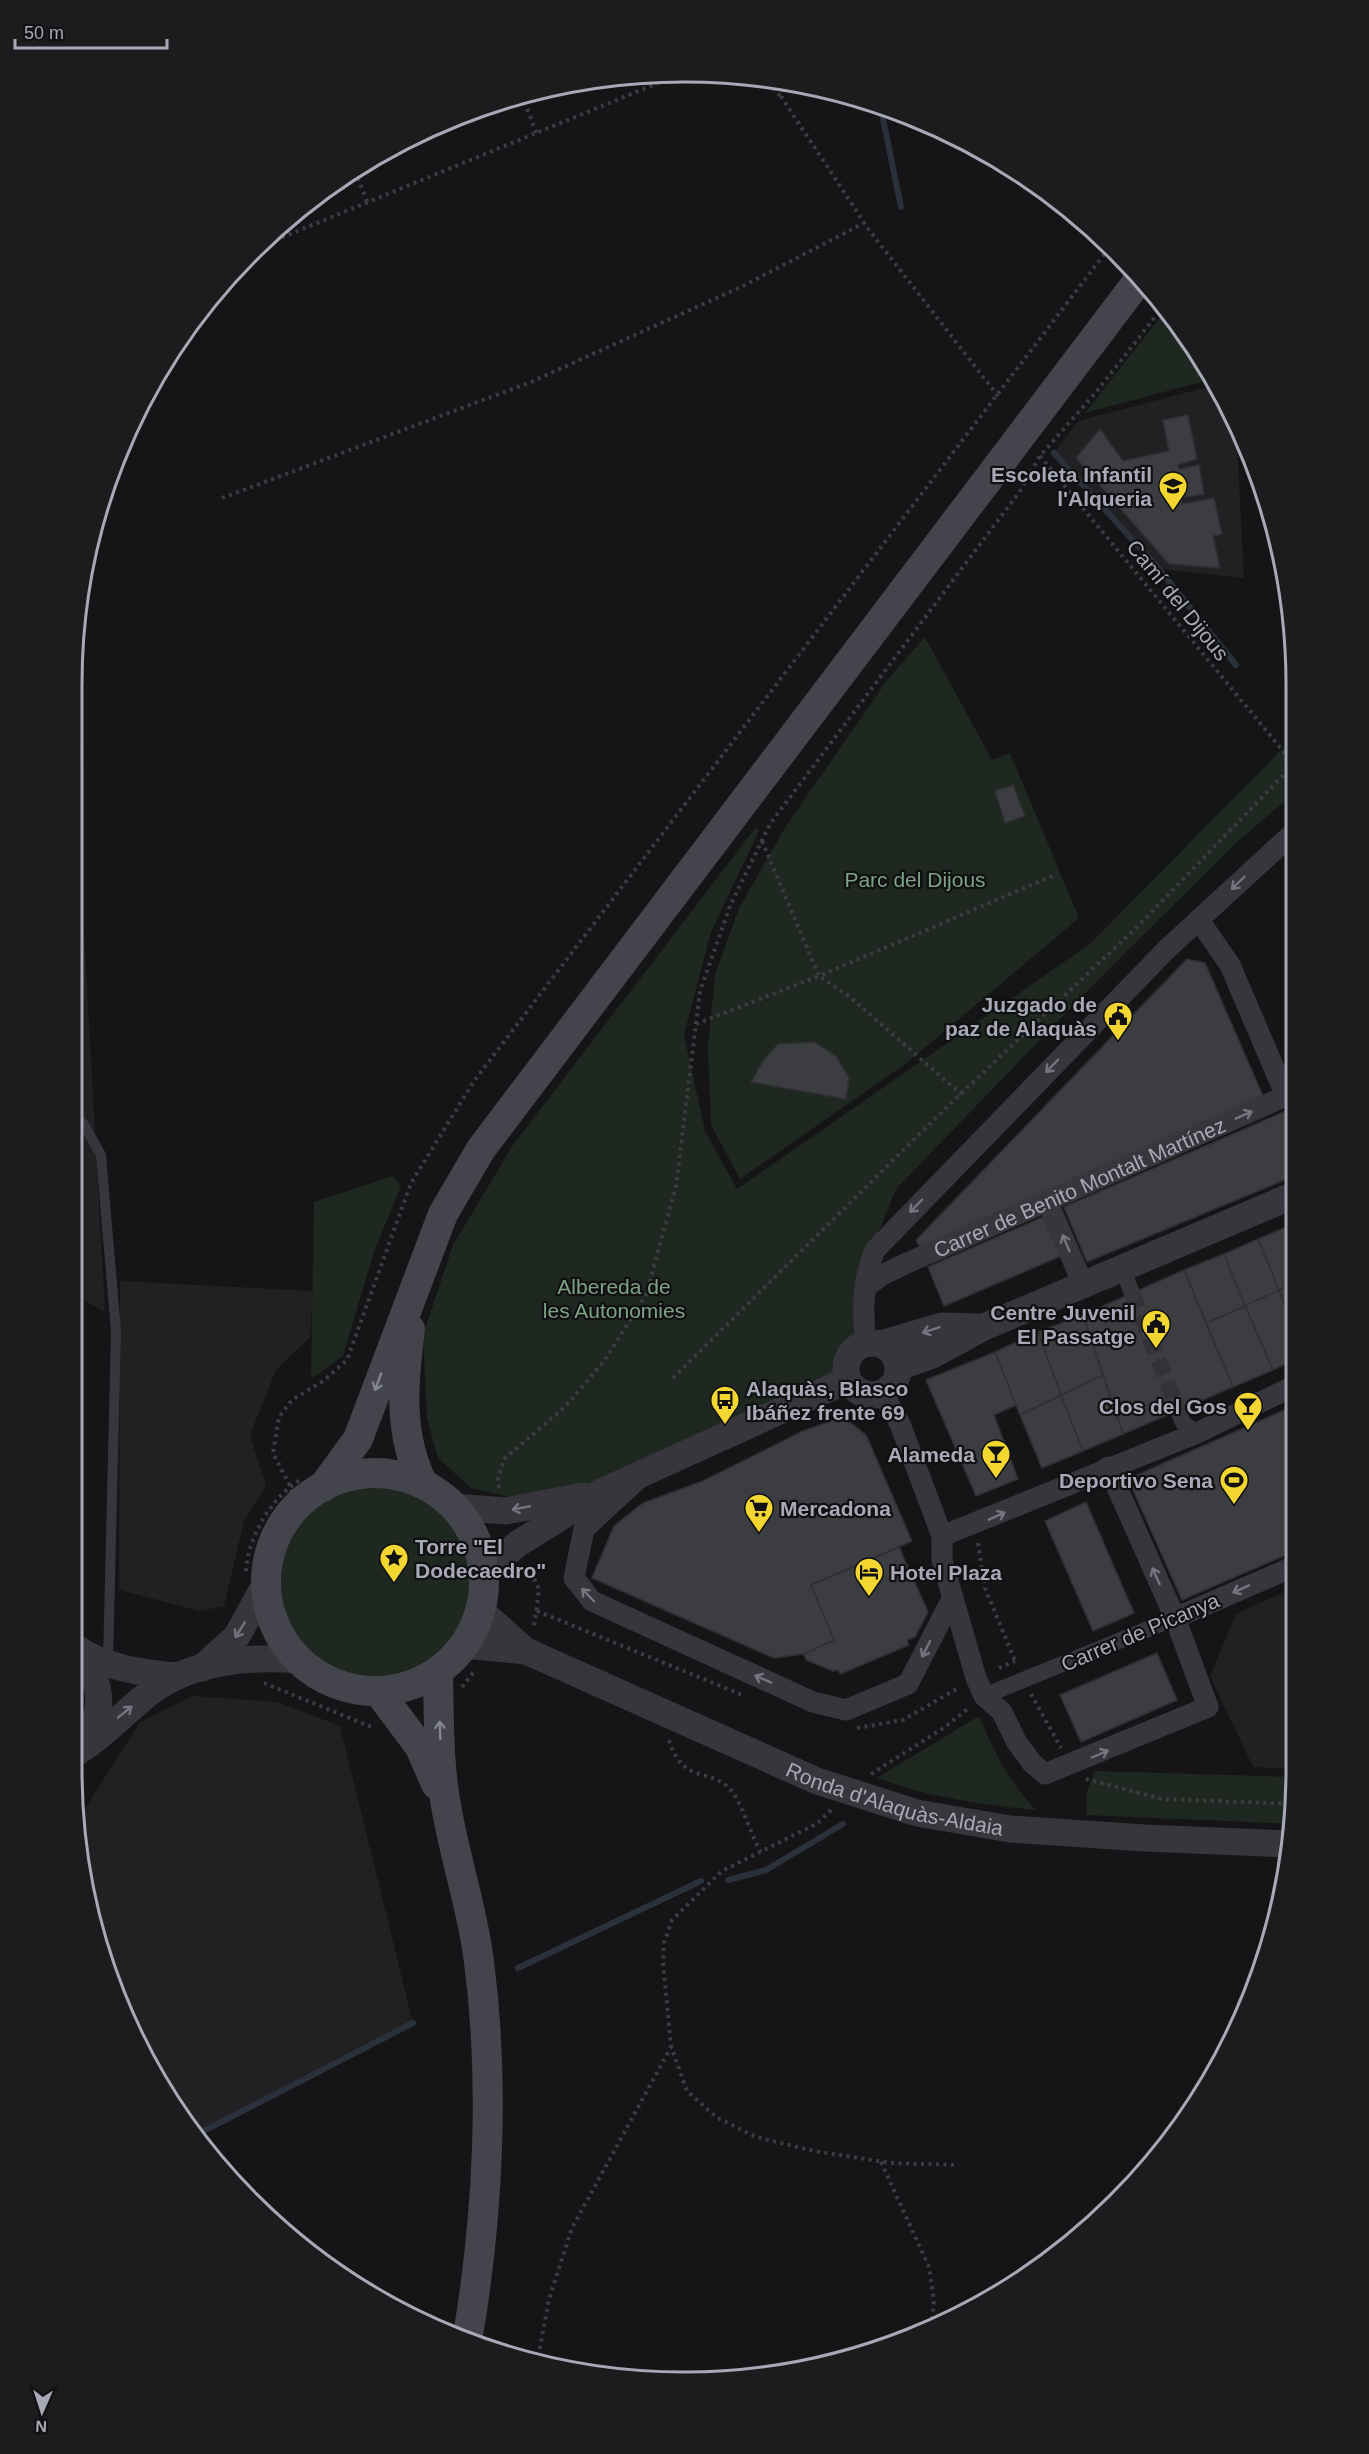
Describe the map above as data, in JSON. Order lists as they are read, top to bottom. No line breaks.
{"streets":{"street":["Carrer de Benito Montalt Martínez","Carrer de Picanya","Ronda d'Alaquàs-Aldaia"],"path":["Camí del Dijous"]},"parks":["Parc del Dijous","Albereda de les Autonomies"],"places":{"school or university":["Escoleta Infantil l'Alqueria"],"public building":["Juzgado de paz de Alaquàs","Centre Juvenil El Passatge"],"bus stop":["Alaquàs, Blasco Ibáñez frente 69"],"bar":["Clos del Gos","Alameda"],"sports":["Deportivo Sena"],"supermarket":["Mercadona"],"place":["Torre \"El Dodecaedro\""],"hotel":["Hotel Plaza"]},"scale_bar":"50 m","north":"bottom"}
